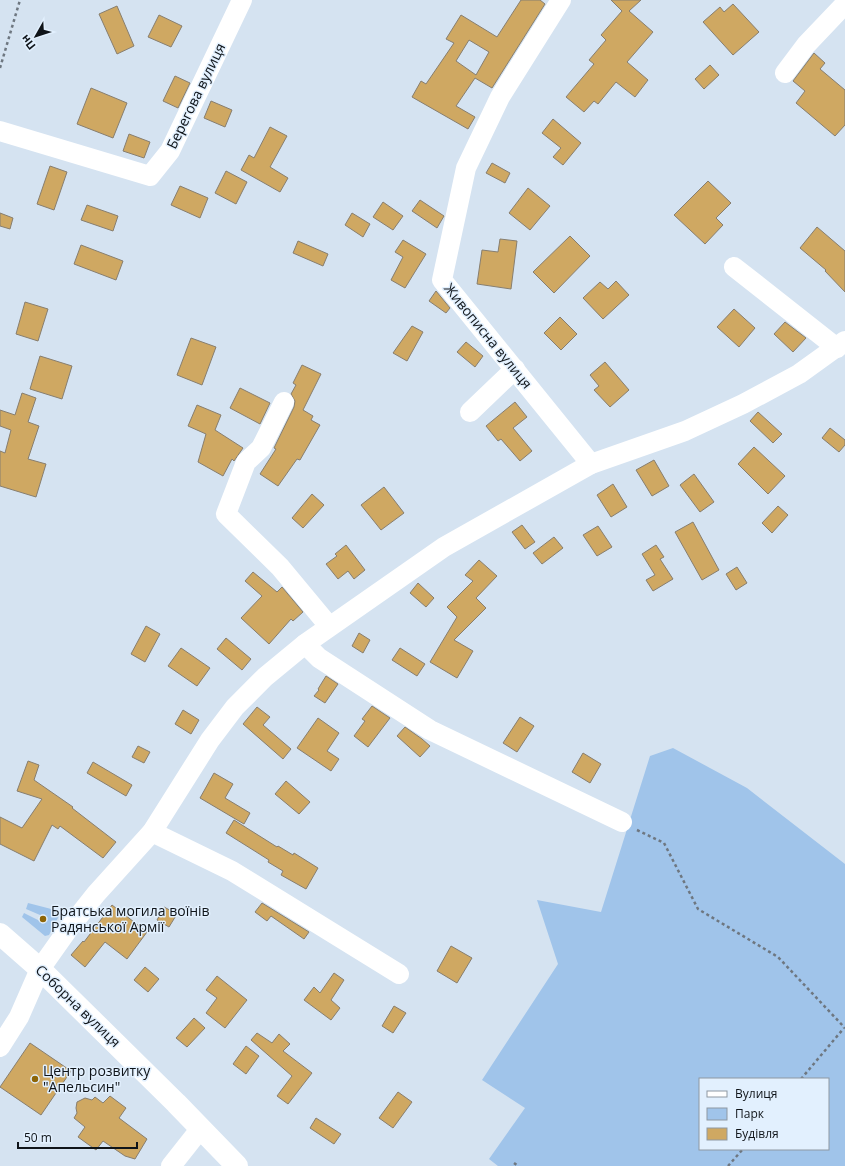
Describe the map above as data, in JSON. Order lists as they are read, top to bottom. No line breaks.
{"streets":{"main road":["Соборна вулиця"],"street":["Берегова вулиця","Живописна вулиця"]},"places":["Братська могила воїнів Радянської Армії","Центр розвитку \"Апельсин\""],"legend":["Вулиця","Парк","Будівля"],"scale_bar":"50 m","north":"bottom left"}
